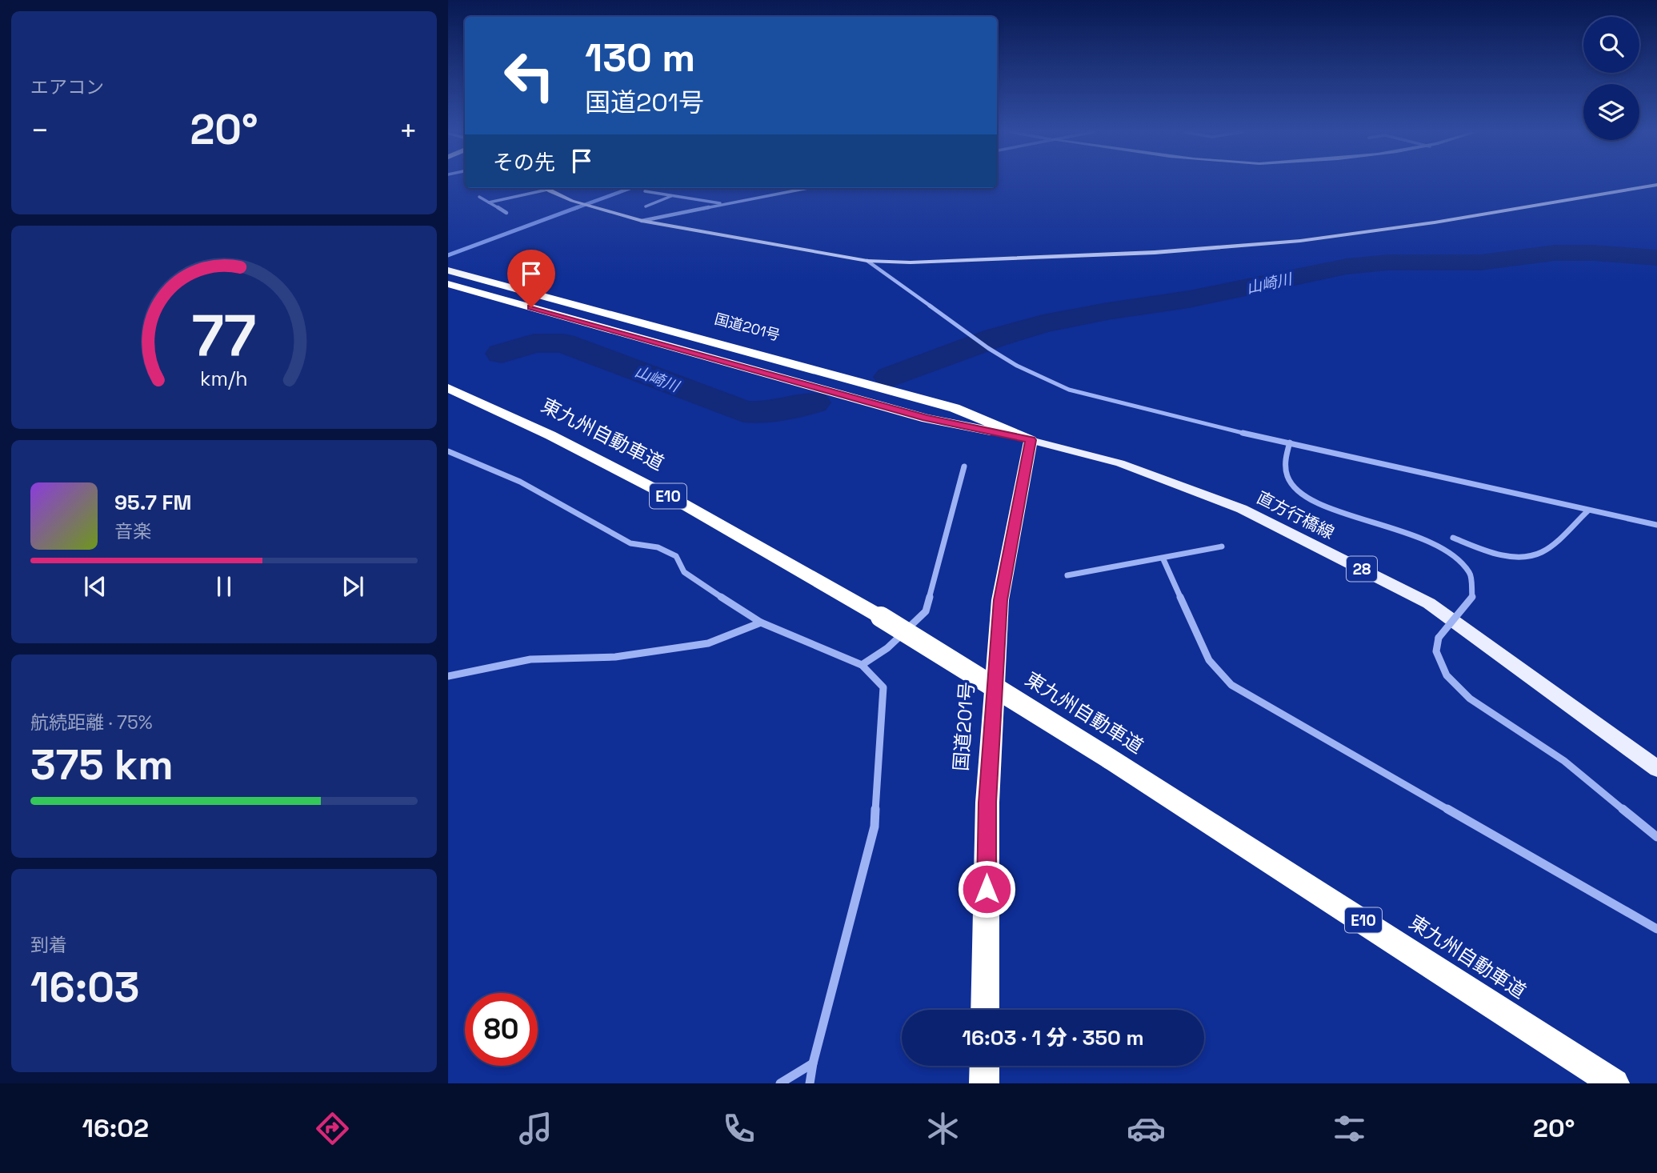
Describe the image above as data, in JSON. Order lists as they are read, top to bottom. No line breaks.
{"streets":{"highway":["国道201号","東九州自動車道","E10"],"main road":["直方行橋線","28"]},"crossings":[["国道201号","直方行橋線"]],"water":["山崎川"],"page":{"tile":["エアコン",["航続距離 · 75%","375 km"],["到着","16:03"]],"turn":["130 m","国道201号"],"heat":["−","20°","+"],"then":"その先","song":["95.7 FM","音楽"],"limit":"80","trip":"16:03 · 1 分 · 350 m","tabs":["16:02","20°"],"gauge":["77","km/h"]}}
